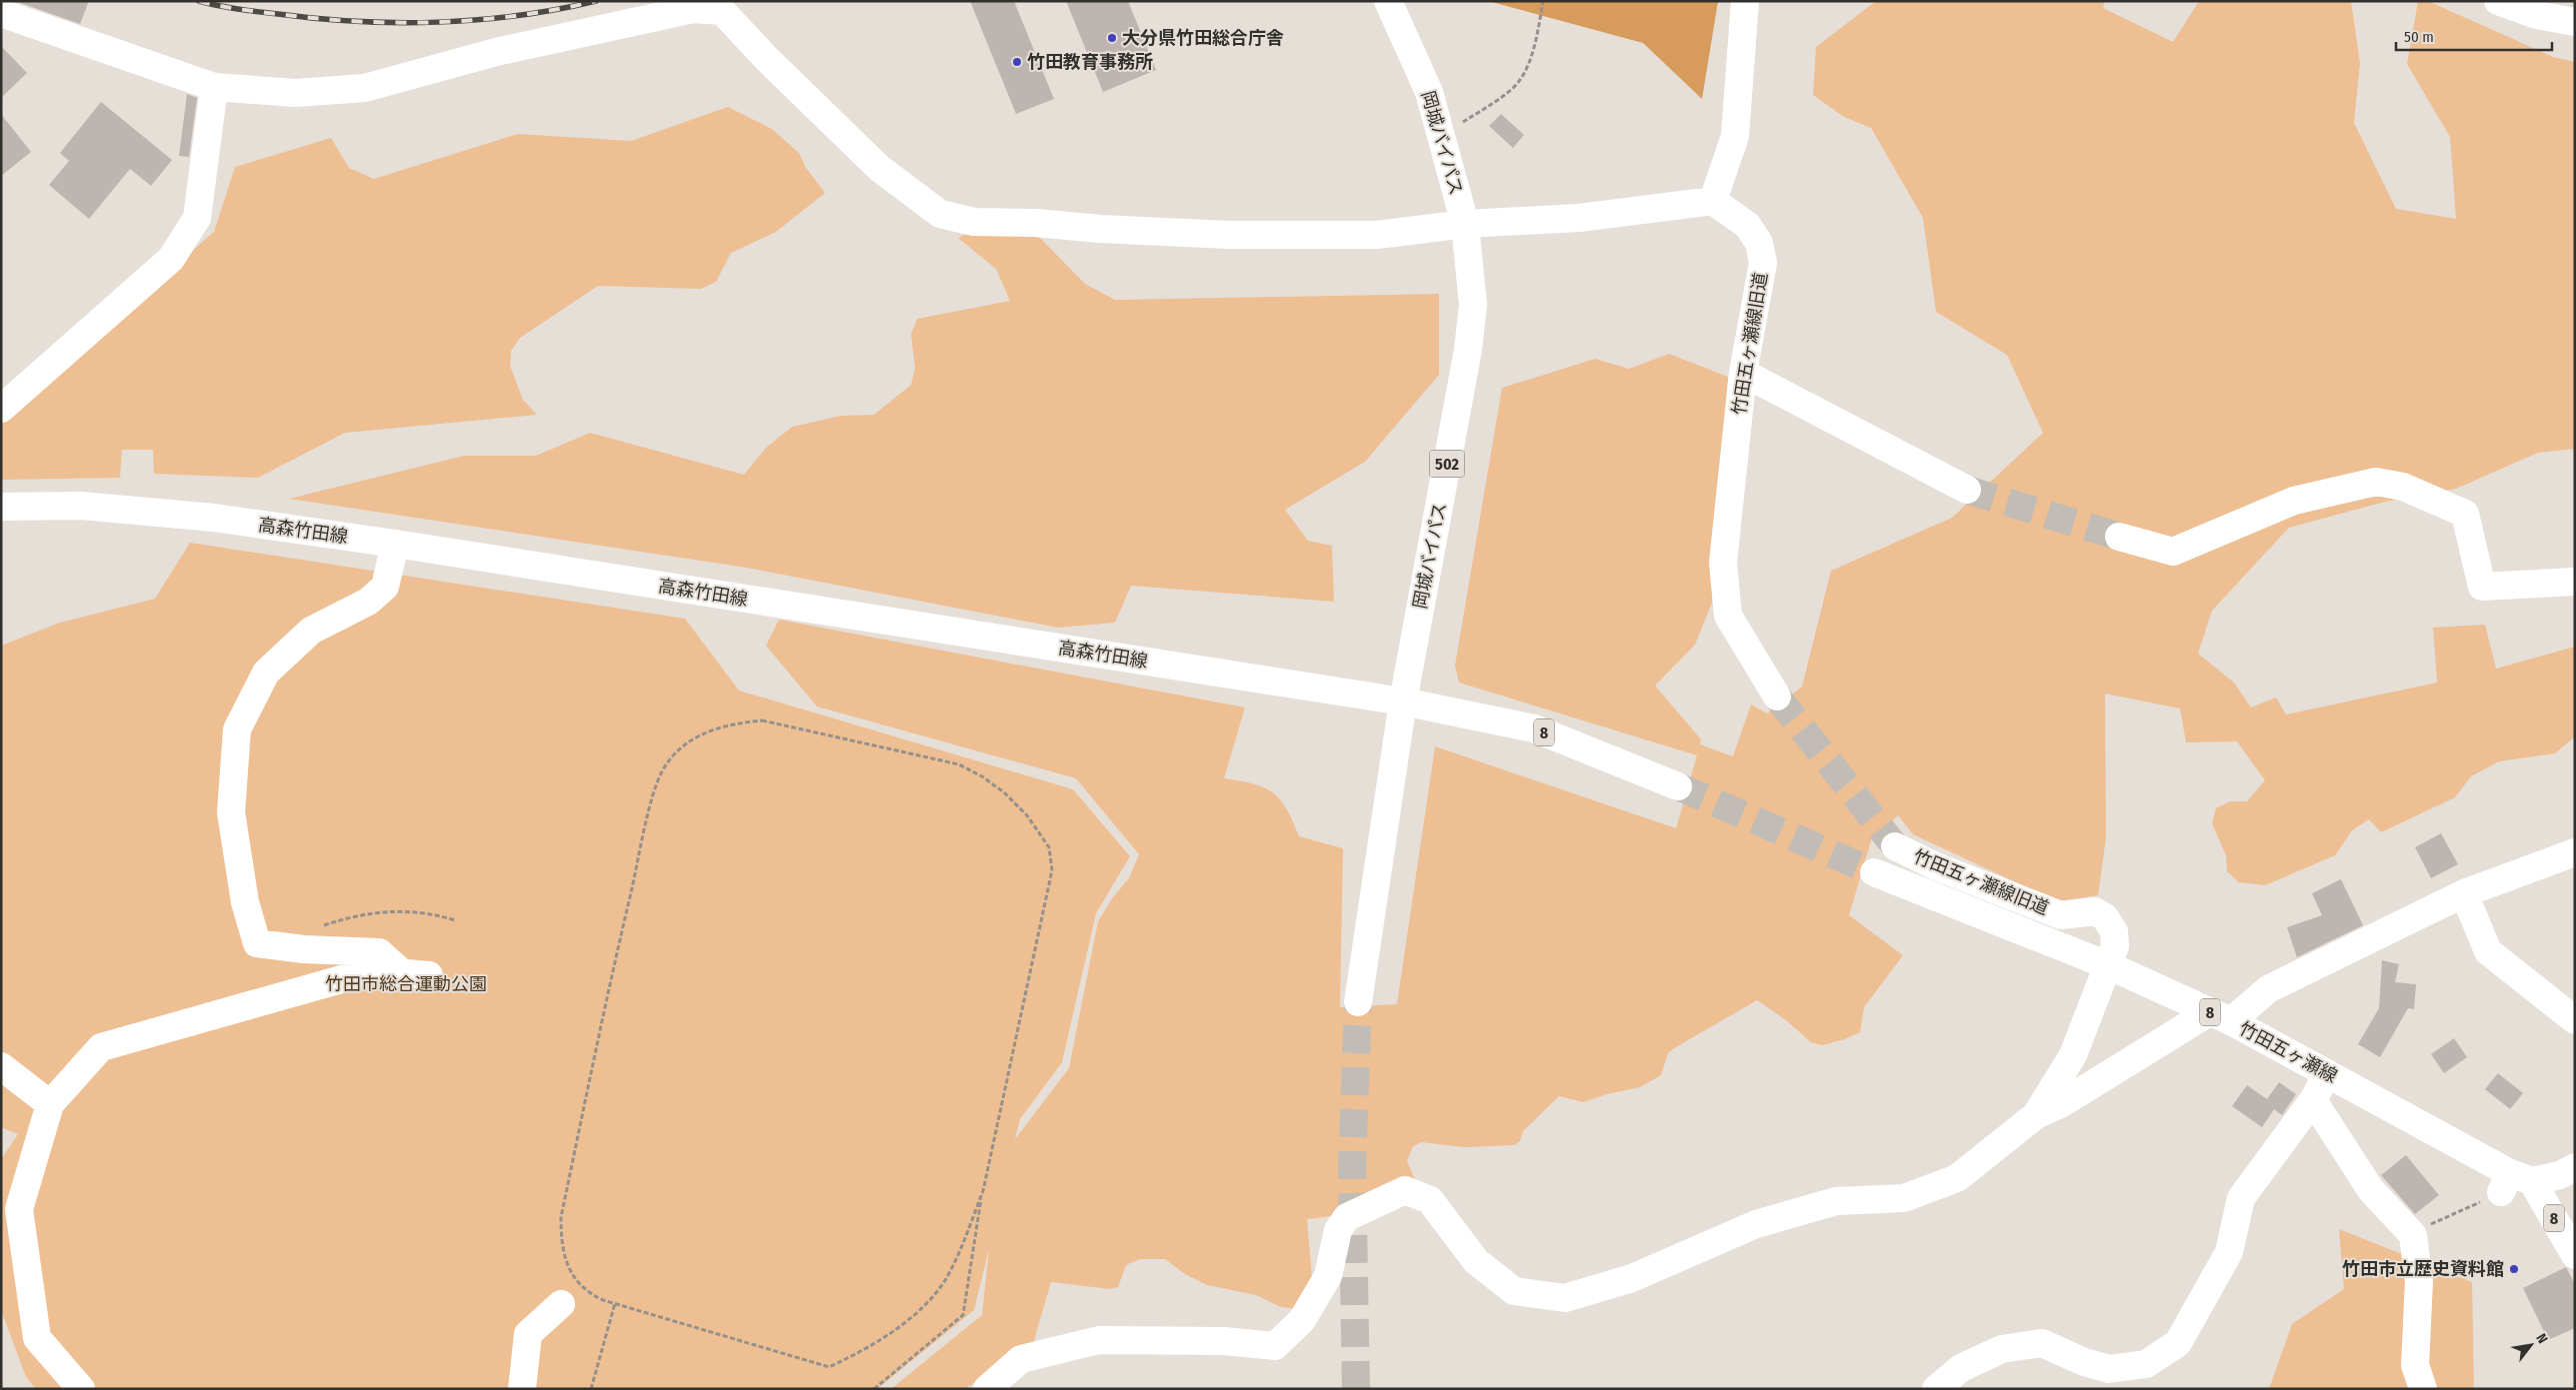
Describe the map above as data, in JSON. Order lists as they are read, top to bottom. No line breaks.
{"streets":{"main road":["岡城バイパス","竹田五ヶ瀬線旧道","502","高森竹田線","8","竹田五ヶ瀬線"]},"crossings":[["岡城バイパス","高森竹田線"],["岡城バイパス","8"],["竹田五ヶ瀬線旧道","竹田五ヶ瀬線"],["高森竹田線","8"],["8","竹田五ヶ瀬線"]],"parks":["竹田市総合運動公園"],"places":["大分県竹田総合庁舎","竹田教育事務所","竹田市立歴史資料館"],"scale_bar":"50 m","north":"top right"}
